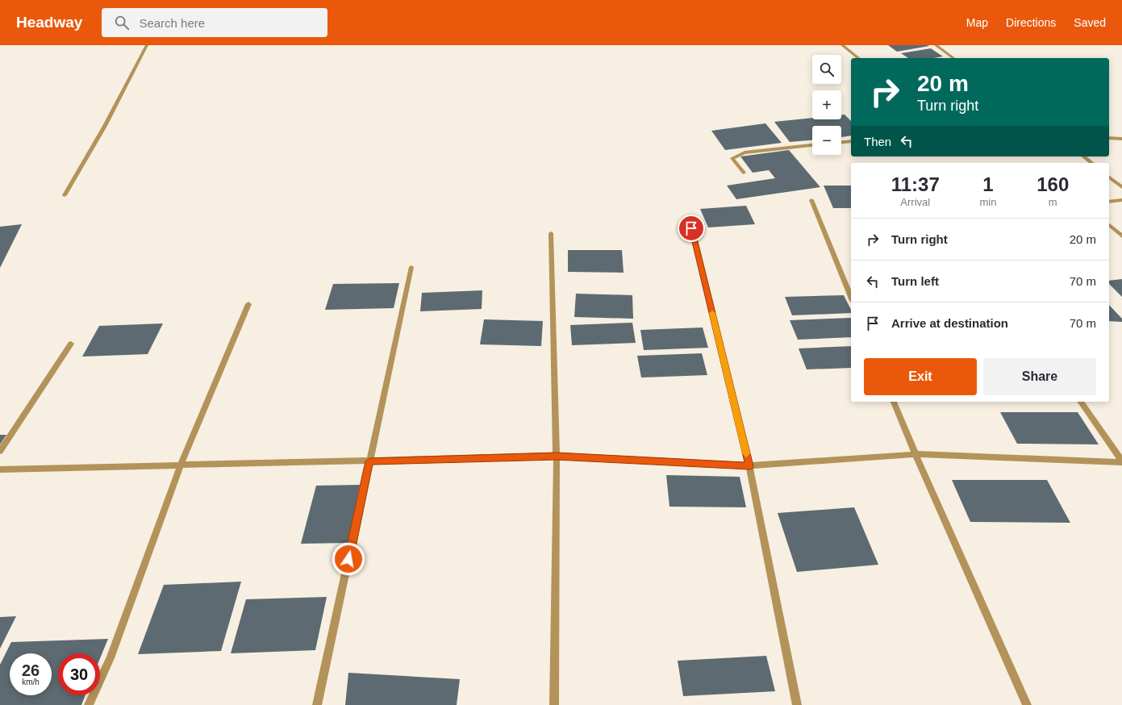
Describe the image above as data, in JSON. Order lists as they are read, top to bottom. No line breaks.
{"page":{"header":"Headway","search":"Search here","nav":["Map","Directions","Saved"],"map_buttons":["+","−"],"turn":["20 m","Turn right"],"then":"Then","eta":["11:37","Arrival","1","min","160","m"],"list":[{"name":"Turn right","value":"20 m"},{"name":"Turn left","value":"70 m"},{"name":"Arrive at destination","value":"70 m"}],"buttons":["Exit","Share"],"speed":"26 km/h","limit":"30"}}
